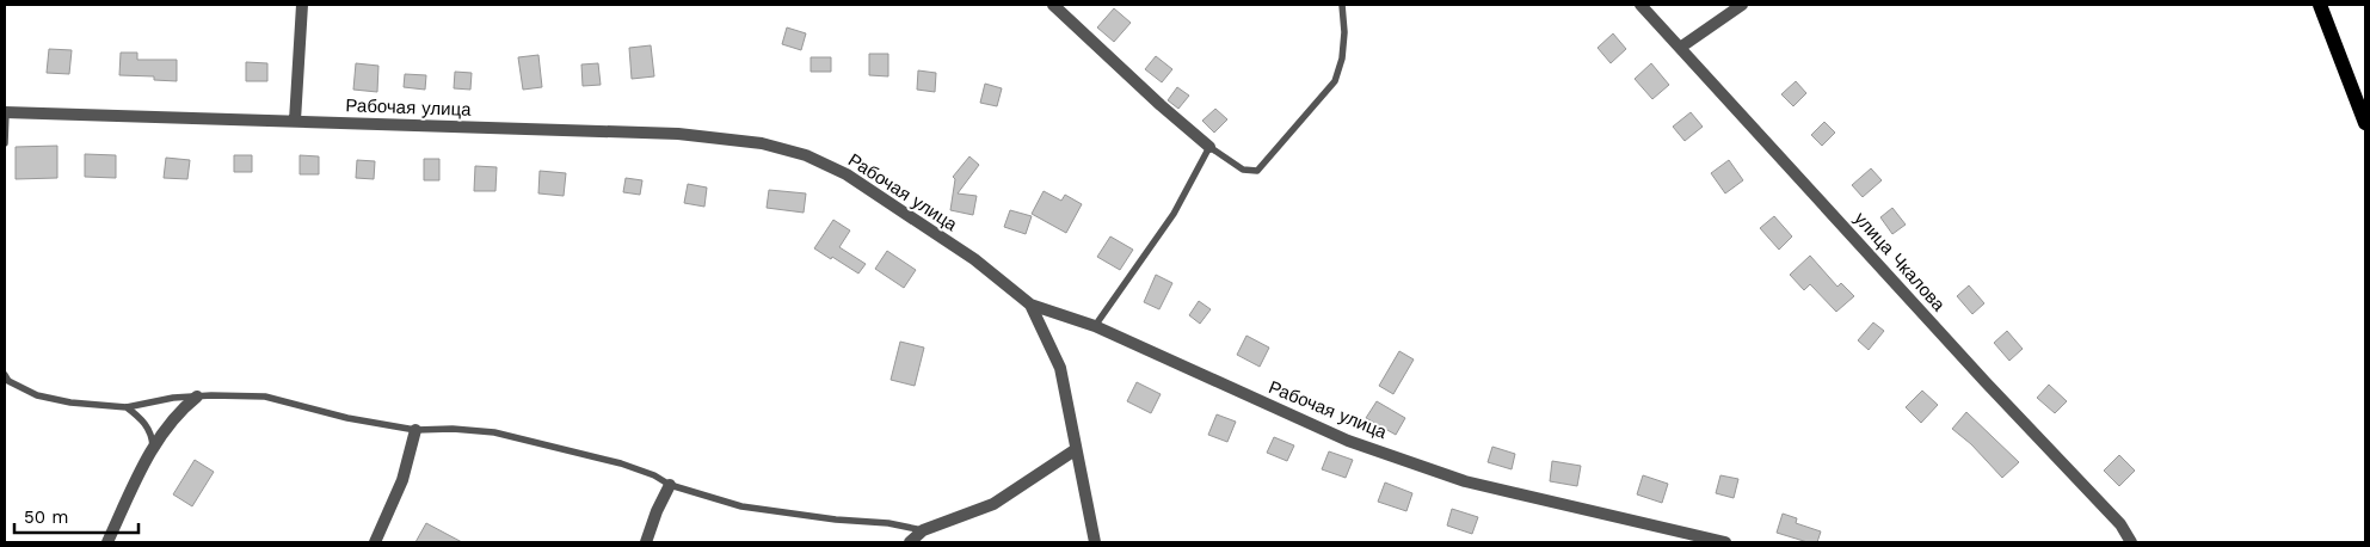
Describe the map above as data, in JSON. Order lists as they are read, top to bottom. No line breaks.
{"streets":{"street":["Рабочая улица","улица Чкалова"]},"scale_bar":"50 m"}
